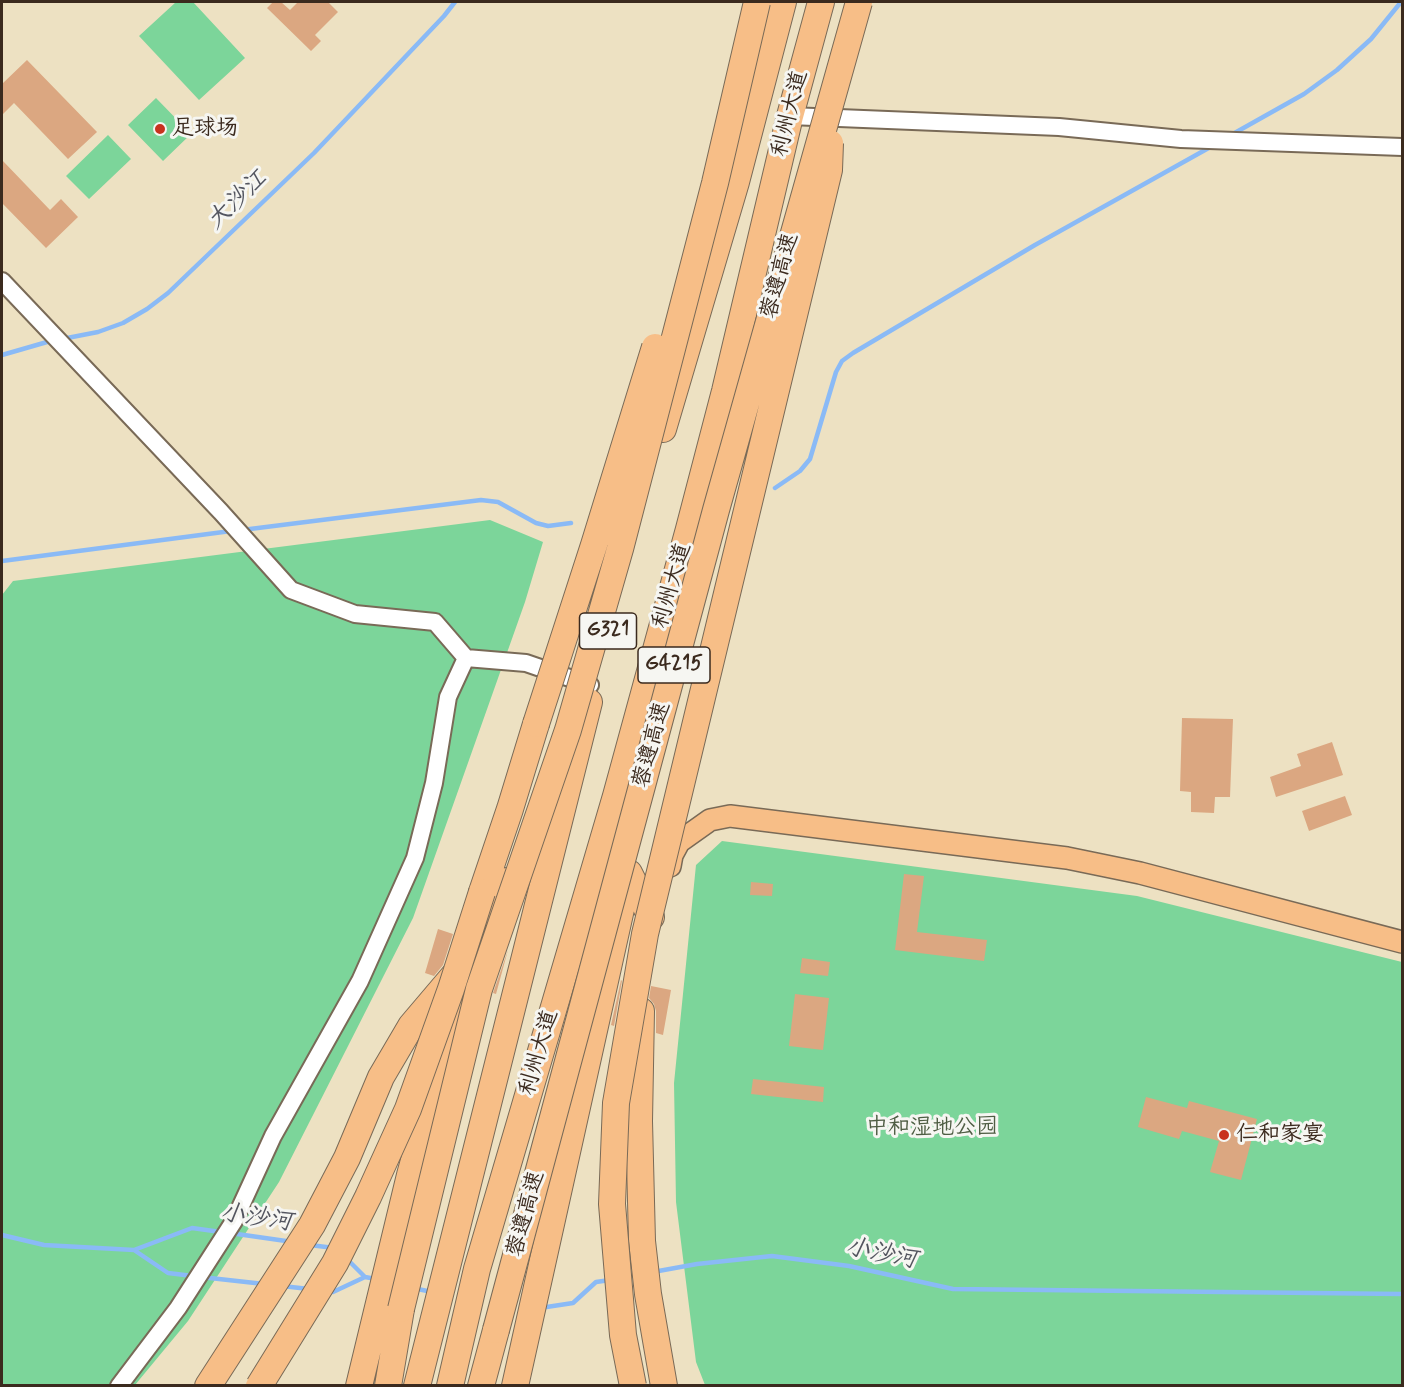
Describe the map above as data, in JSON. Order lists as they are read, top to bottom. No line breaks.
{"streets":{"highway":["利州大道","蓉遵高速","G321","G4215"]},"water":["大沙江","小沙河"],"parks":["中和湿地公园"],"places":["足球场","仁和家宴"]}
